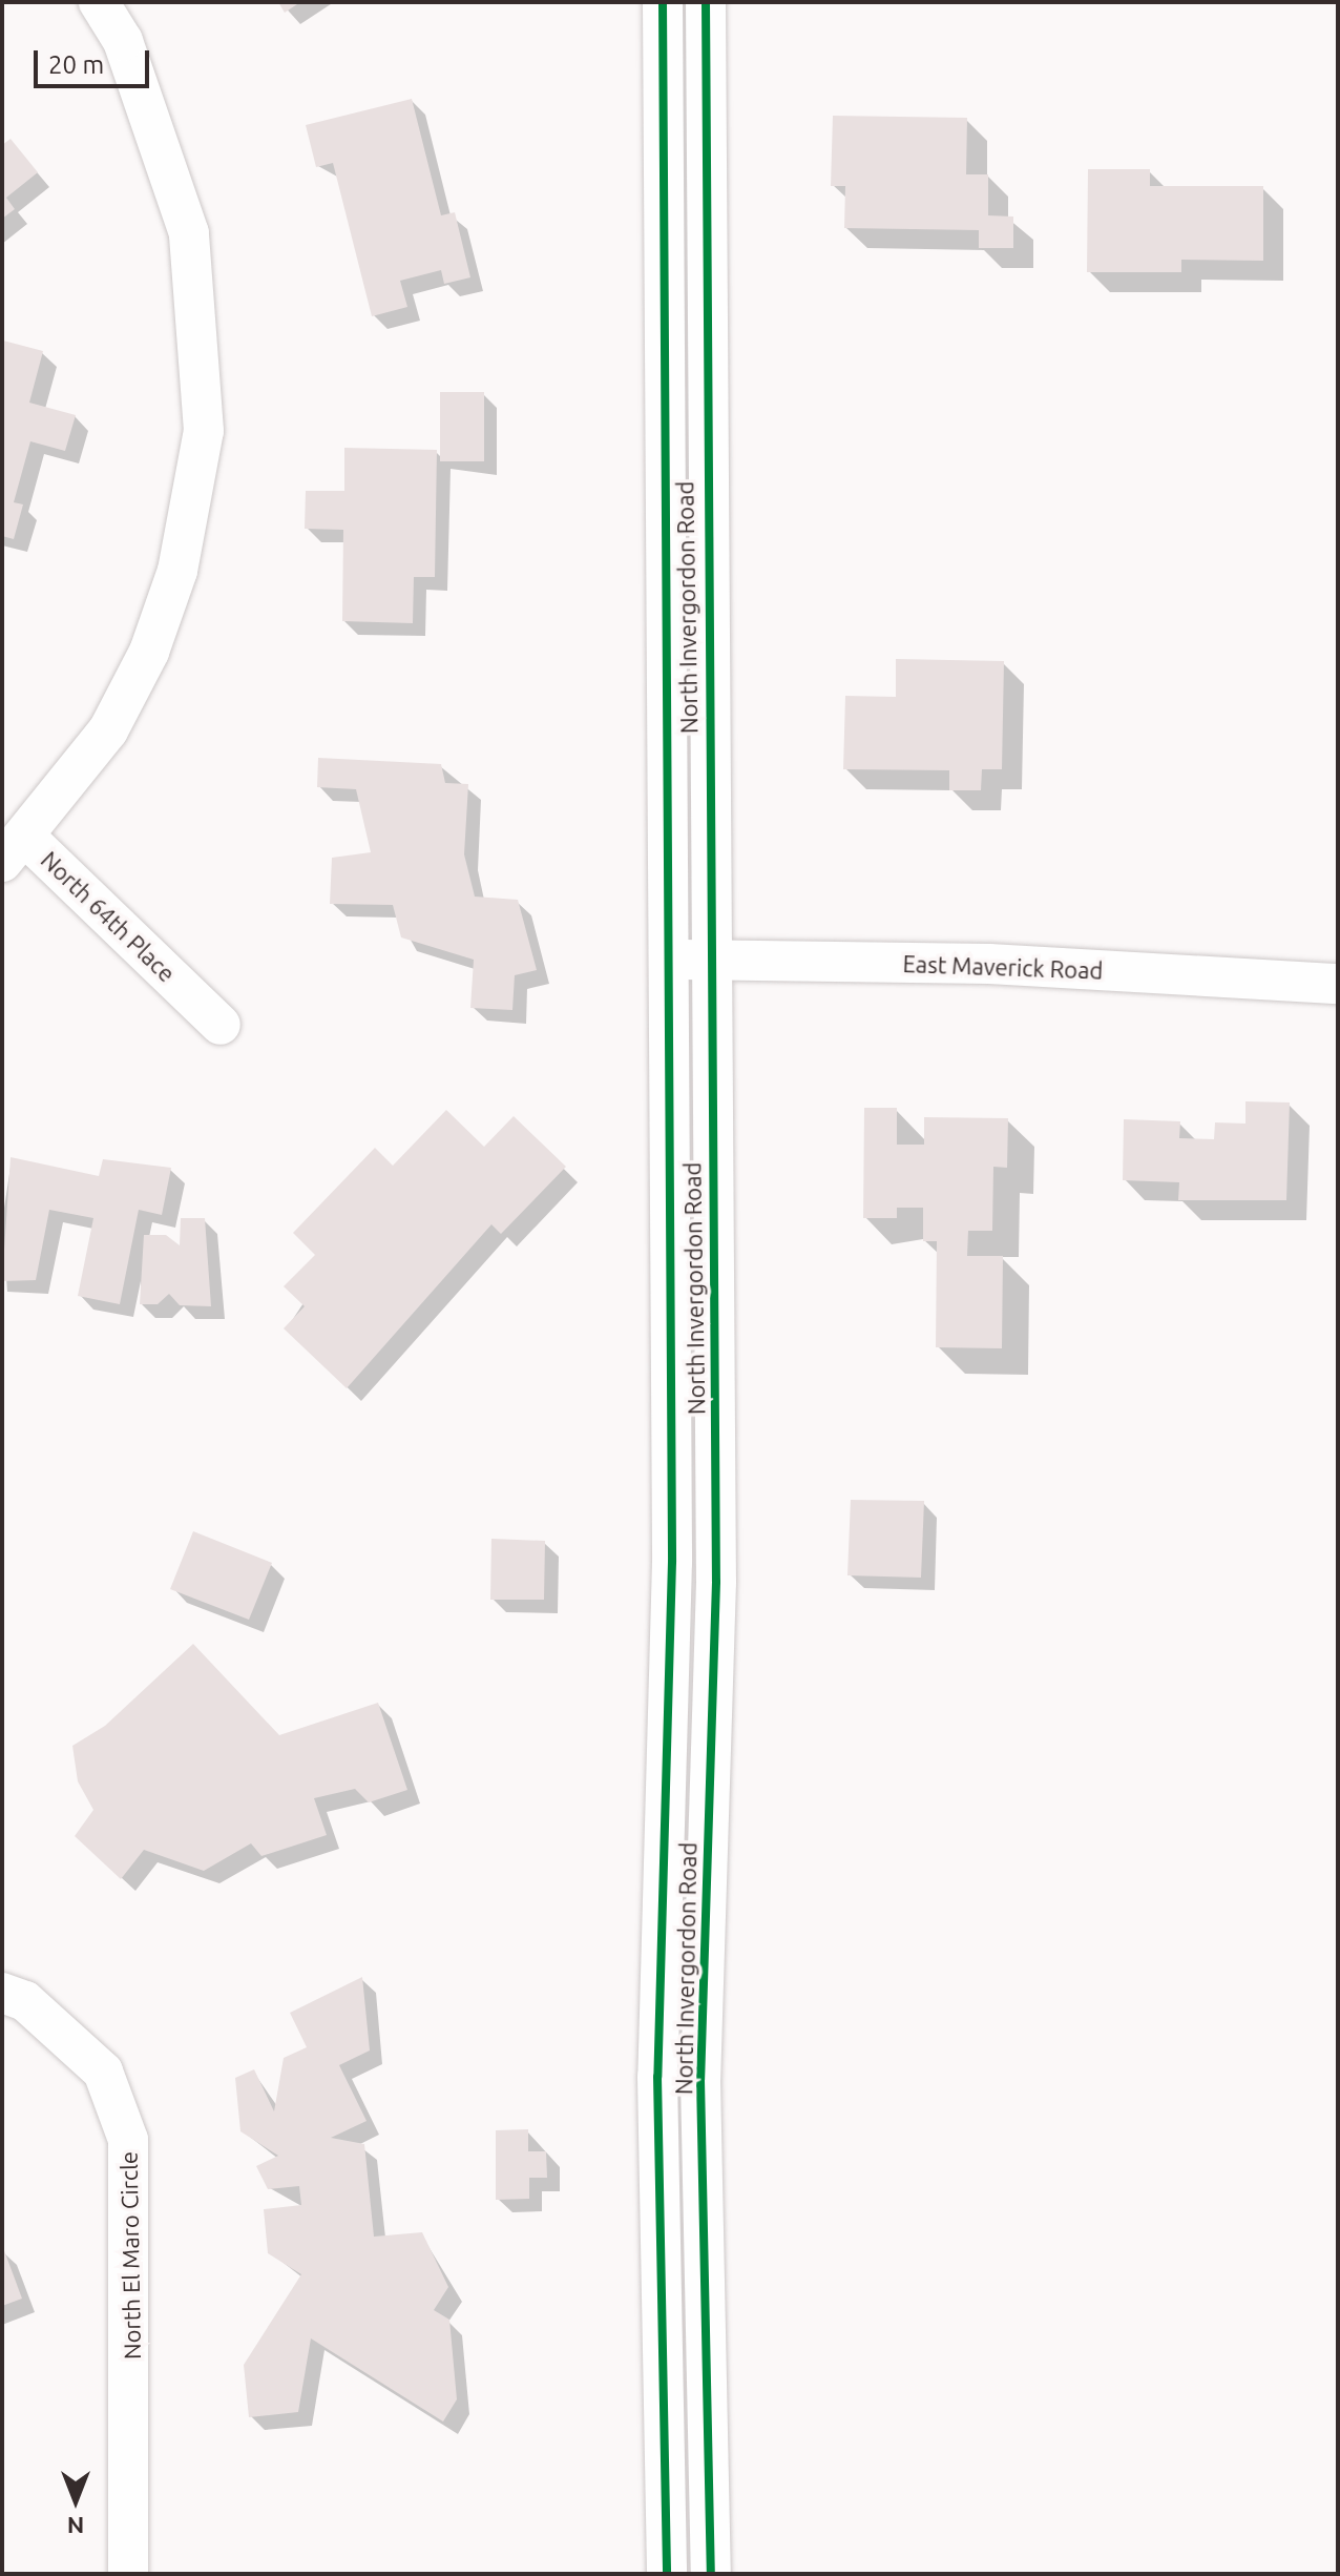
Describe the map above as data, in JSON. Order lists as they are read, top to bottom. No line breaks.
{"streets":{"street":["North Invergordon Road","North 64th Place","East Maverick Road","North El Maro Circle"]},"crossings":[["North Invergordon Road","East Maverick Road"]],"scale_bar":"20 m","north":"bottom"}
